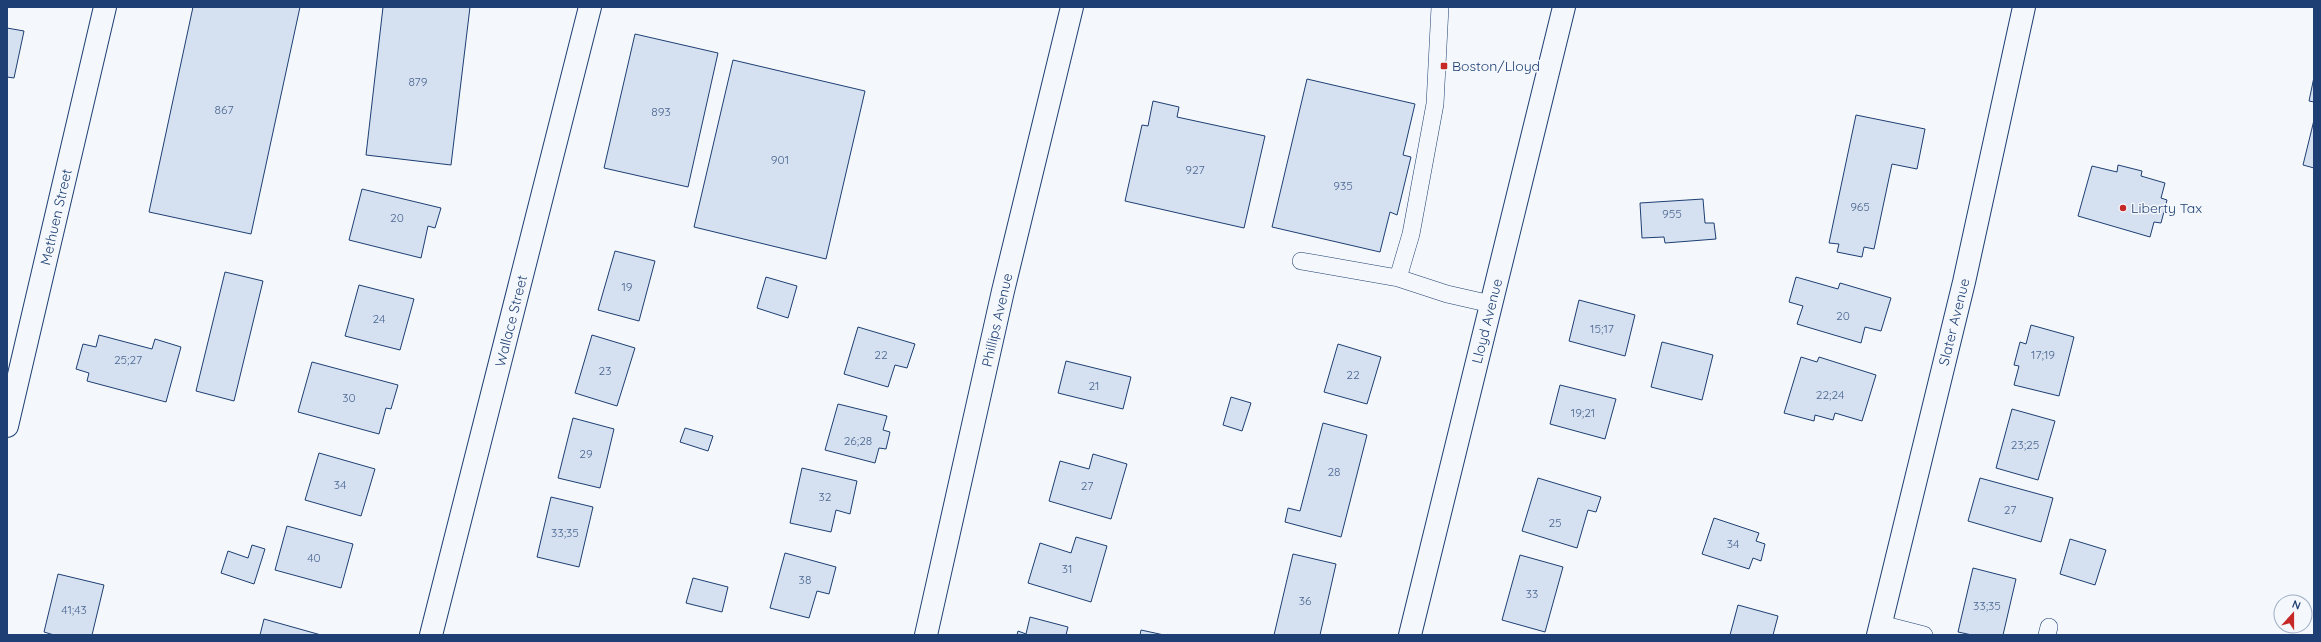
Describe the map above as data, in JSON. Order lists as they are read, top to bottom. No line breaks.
{"streets":{"street":["Methuen Street","Phillips Avenue","Wallace Street","Lloyd Avenue","Slater Avenue"]},"places":{"transit":["Boston/Lloyd"],"other":["Liberty Tax"]},"house_numbers":["879","867","893","901","927","935","965","955","20","19","20","24","15;17","22","17;19","25;27","23","22","21","22;24","30","19;21","26;28","23;25","29","28","34","27","32","27","25","33;35","34","40","31","38","33","36","33;35","41;43"],"north":"top"}
